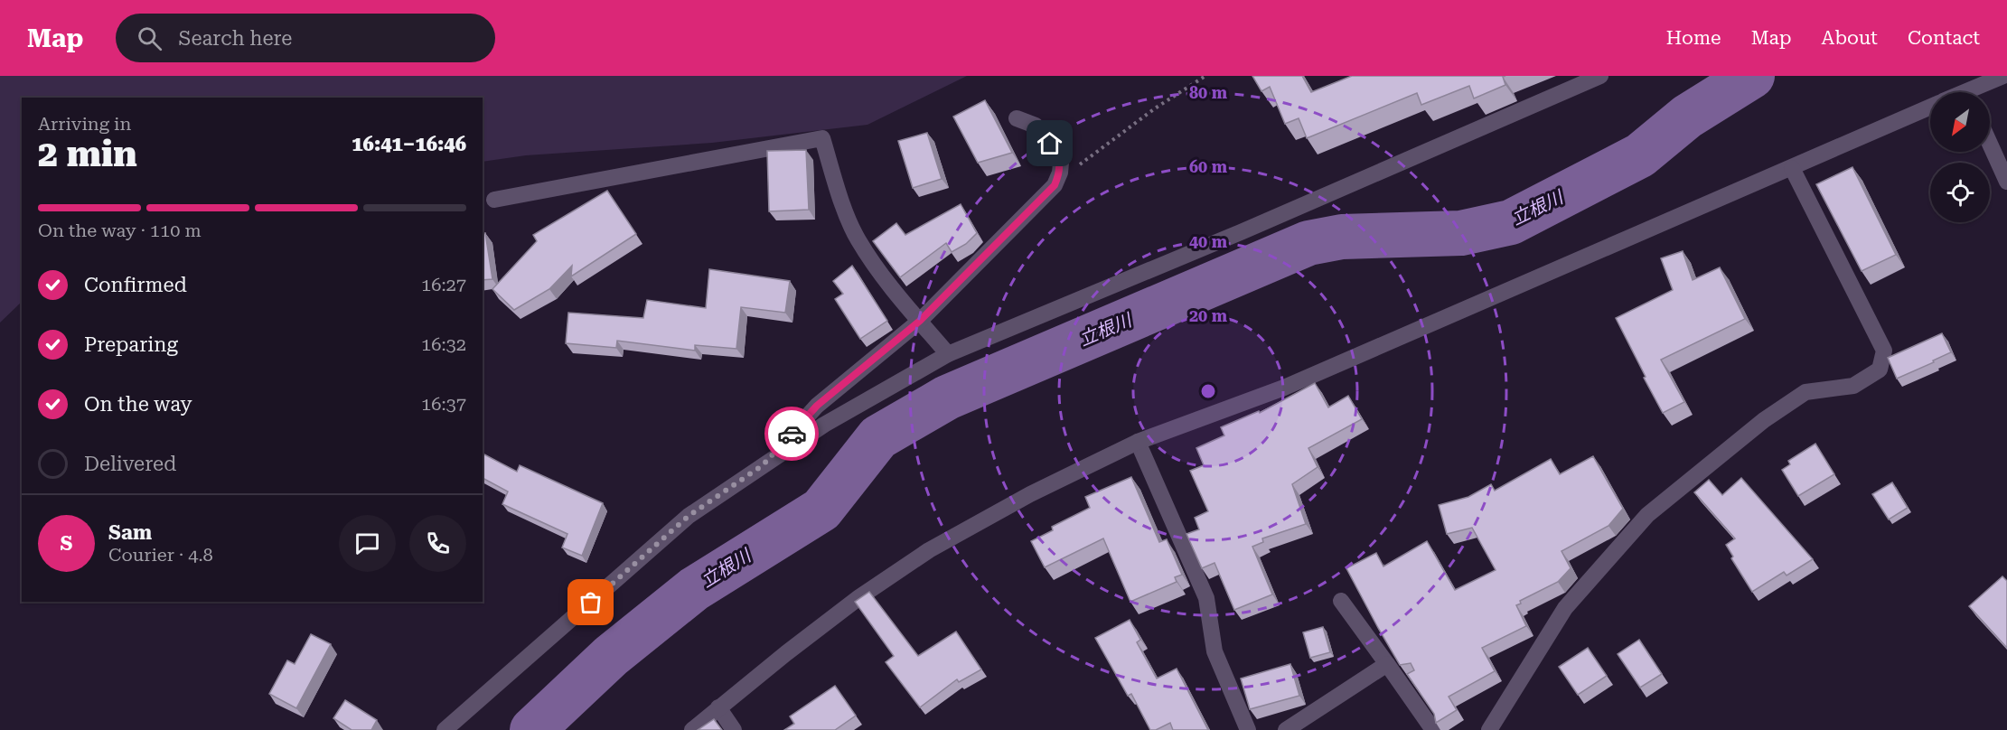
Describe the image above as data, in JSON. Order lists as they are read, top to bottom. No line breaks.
{"water":["立根川"],"north":"bottom left","page":{"header":"Map","search":"Search here","nav":["Home","Map","About","Contact"],"heading":["2 min","Arriving in","16:41–16:46"],"panel":["Sam","Courier · 4.8"],"bar":"On the way · 110 m","list":[["Confirmed","16:27"],["Preparing","16:32"],["On the way","16:37"],"Delivered"],"round":"S"},"rings":["80 m","60 m","40 m","20 m"]}
